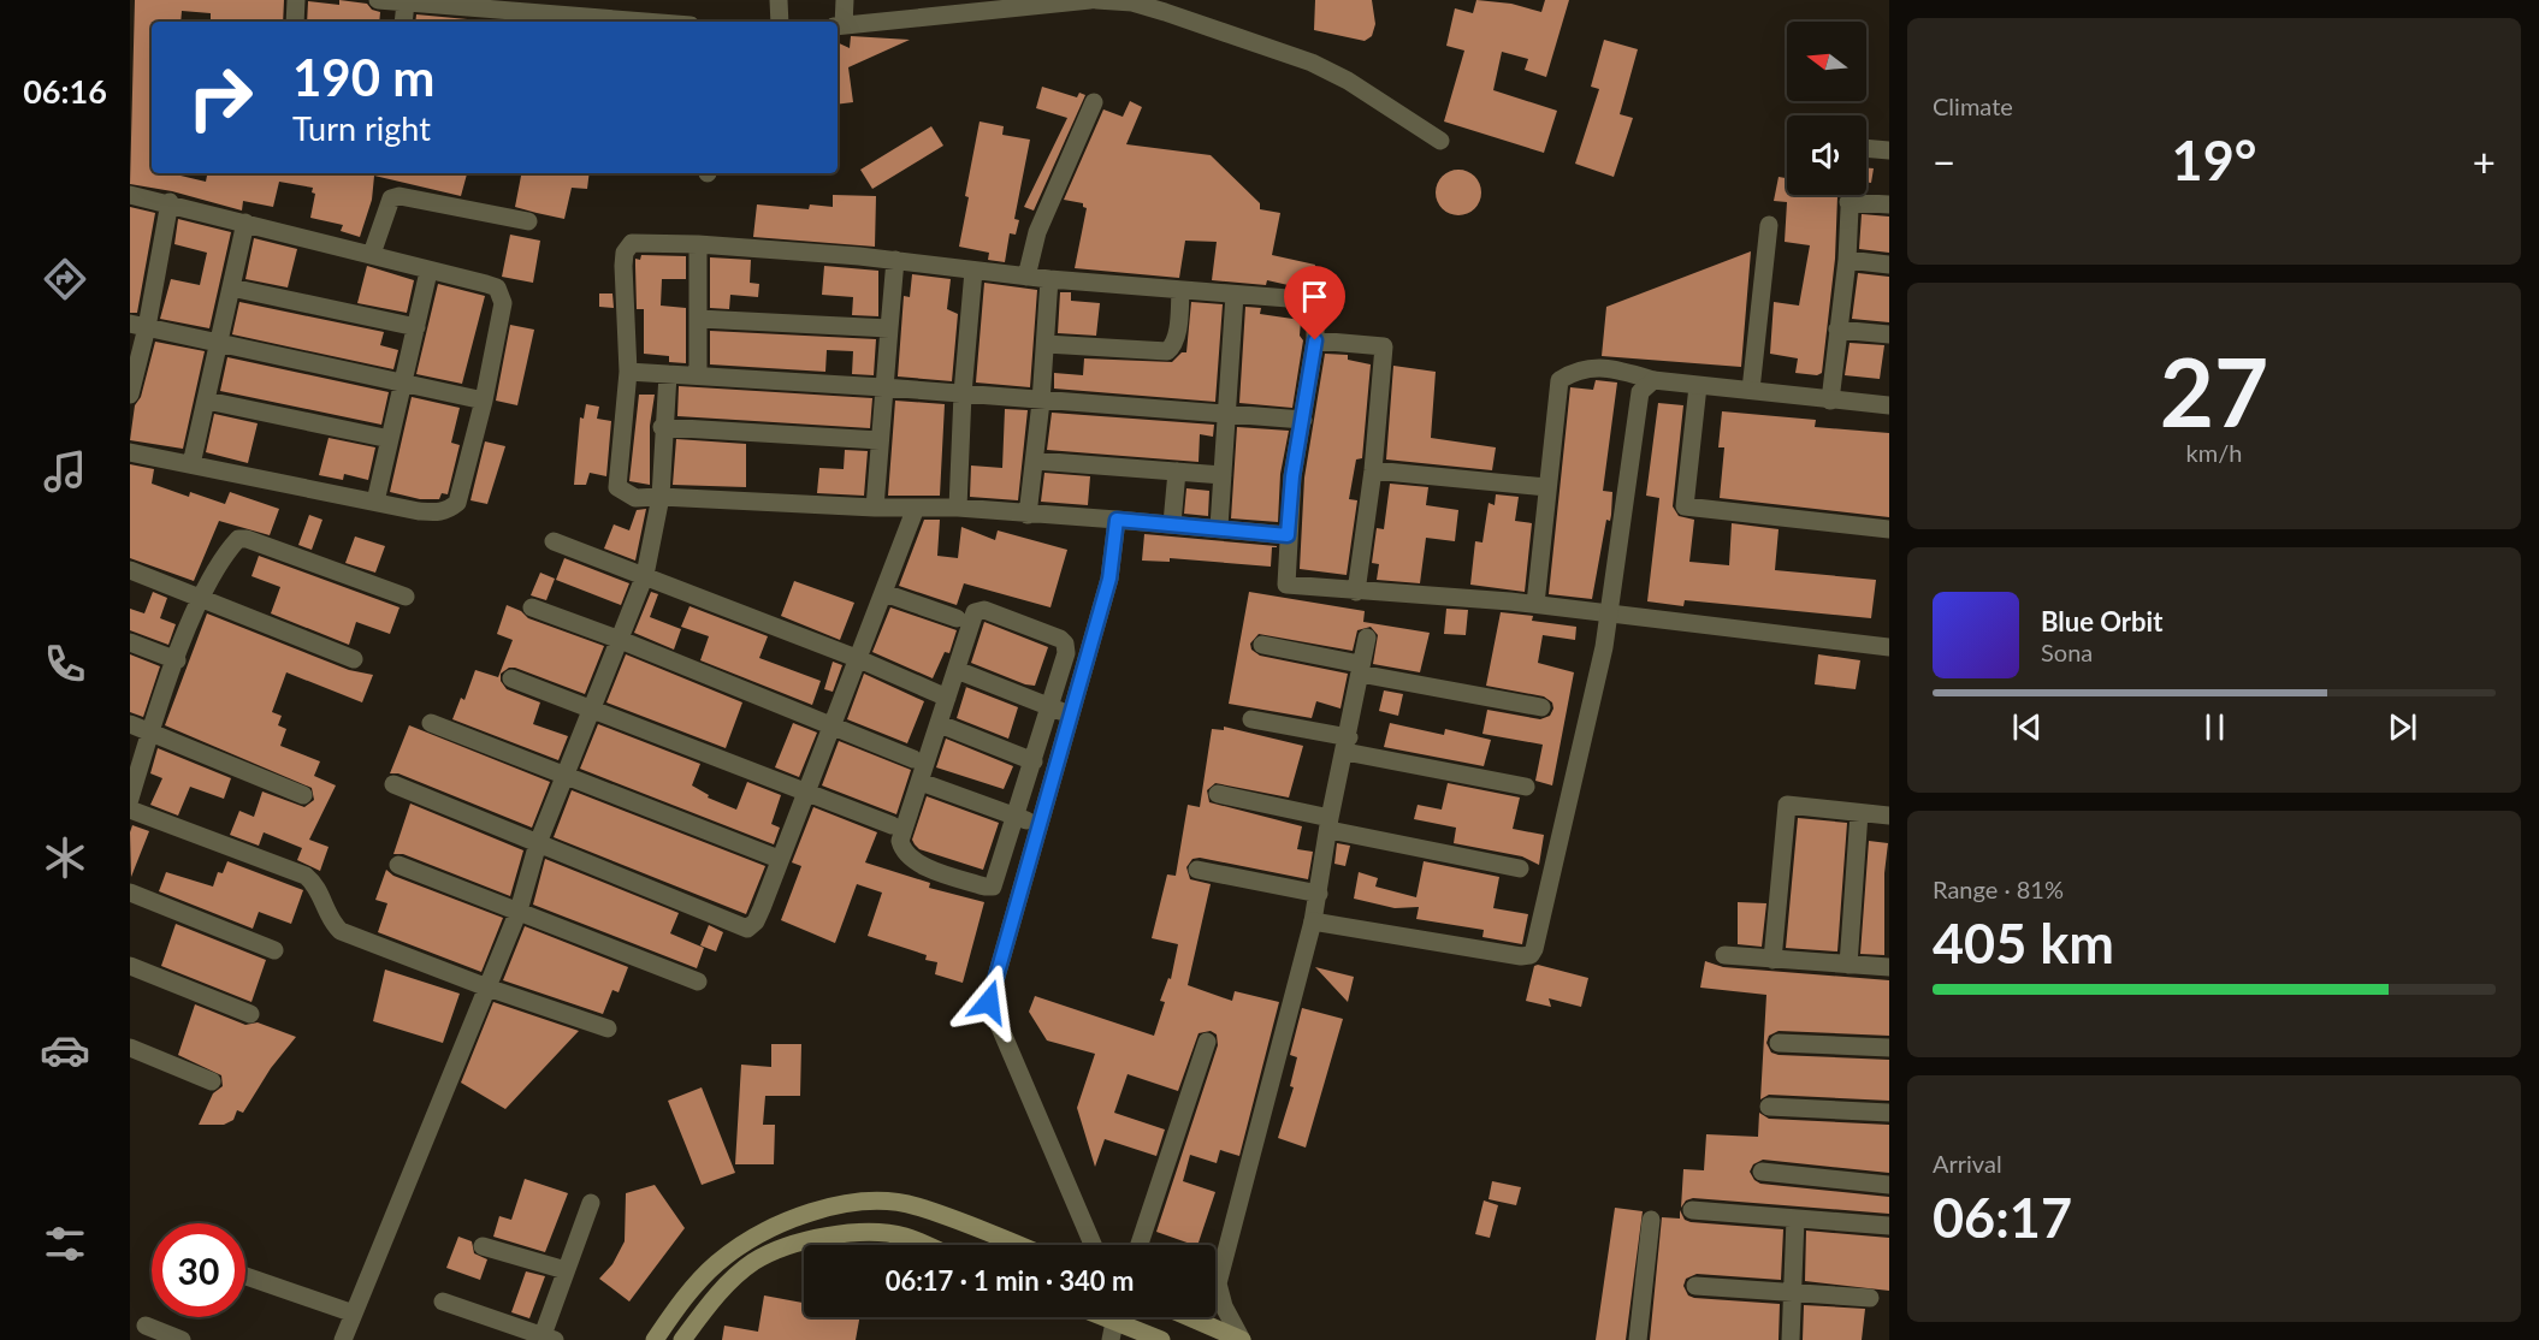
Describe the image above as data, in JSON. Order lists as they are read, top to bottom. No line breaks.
{"north":"left","page":{"tabs":"06:16","tile":["Climate",["27","km/h"],["Range · 81%","405 km"],["Arrival","06:17"]],"turn":["190 m","Turn right"],"heat":["−","19°","+"],"song":["Blue Orbit","Sona"],"limit":"30","trip":"06:17 · 1 min · 340 m"}}
